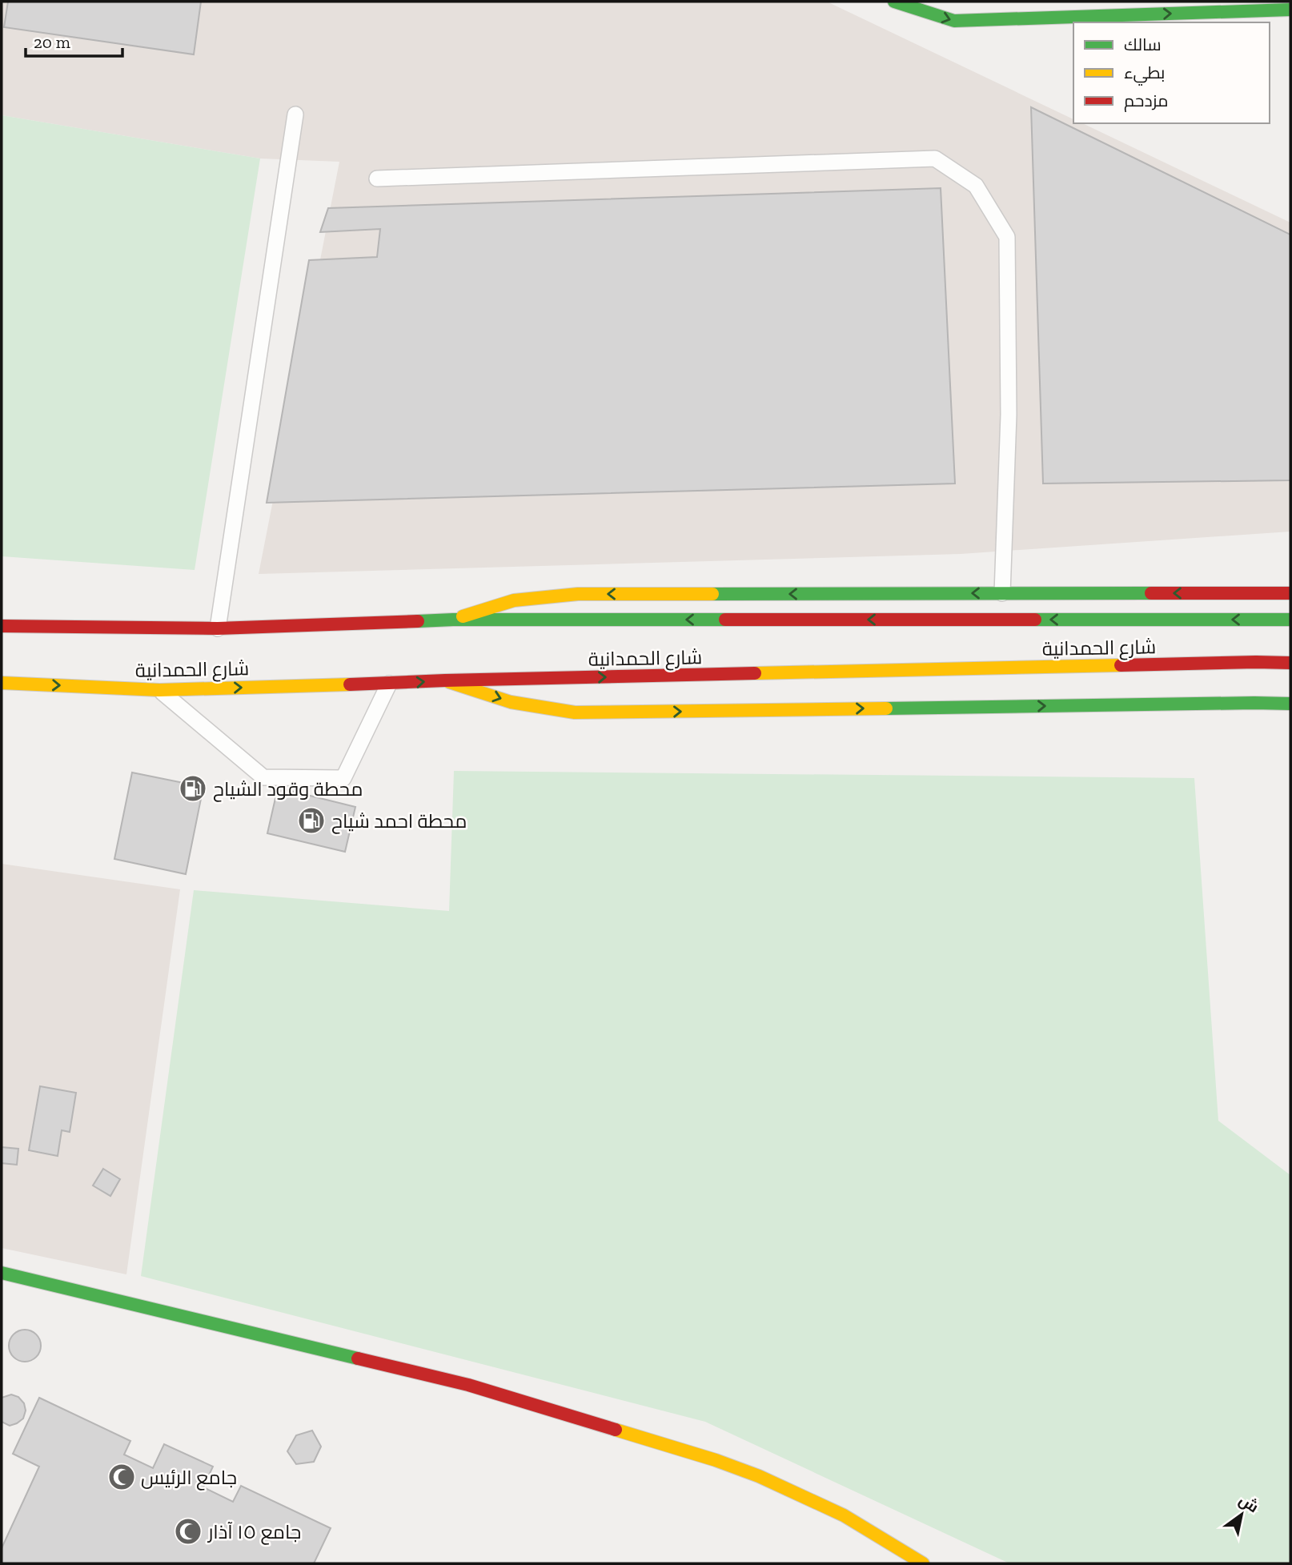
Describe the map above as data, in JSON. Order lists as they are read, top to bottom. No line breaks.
{"streets":{"main road":["شارع الحمدانية"]},"places":{"fuel station":["محطة وقود الشياح","محطة احمد شياح"],"mosque":["جامع الرئيس","جامع ١٥ آذار"]},"legend":["سالك","بطيء","مزدحم"],"scale_bar":"20 m","north":"top right"}
